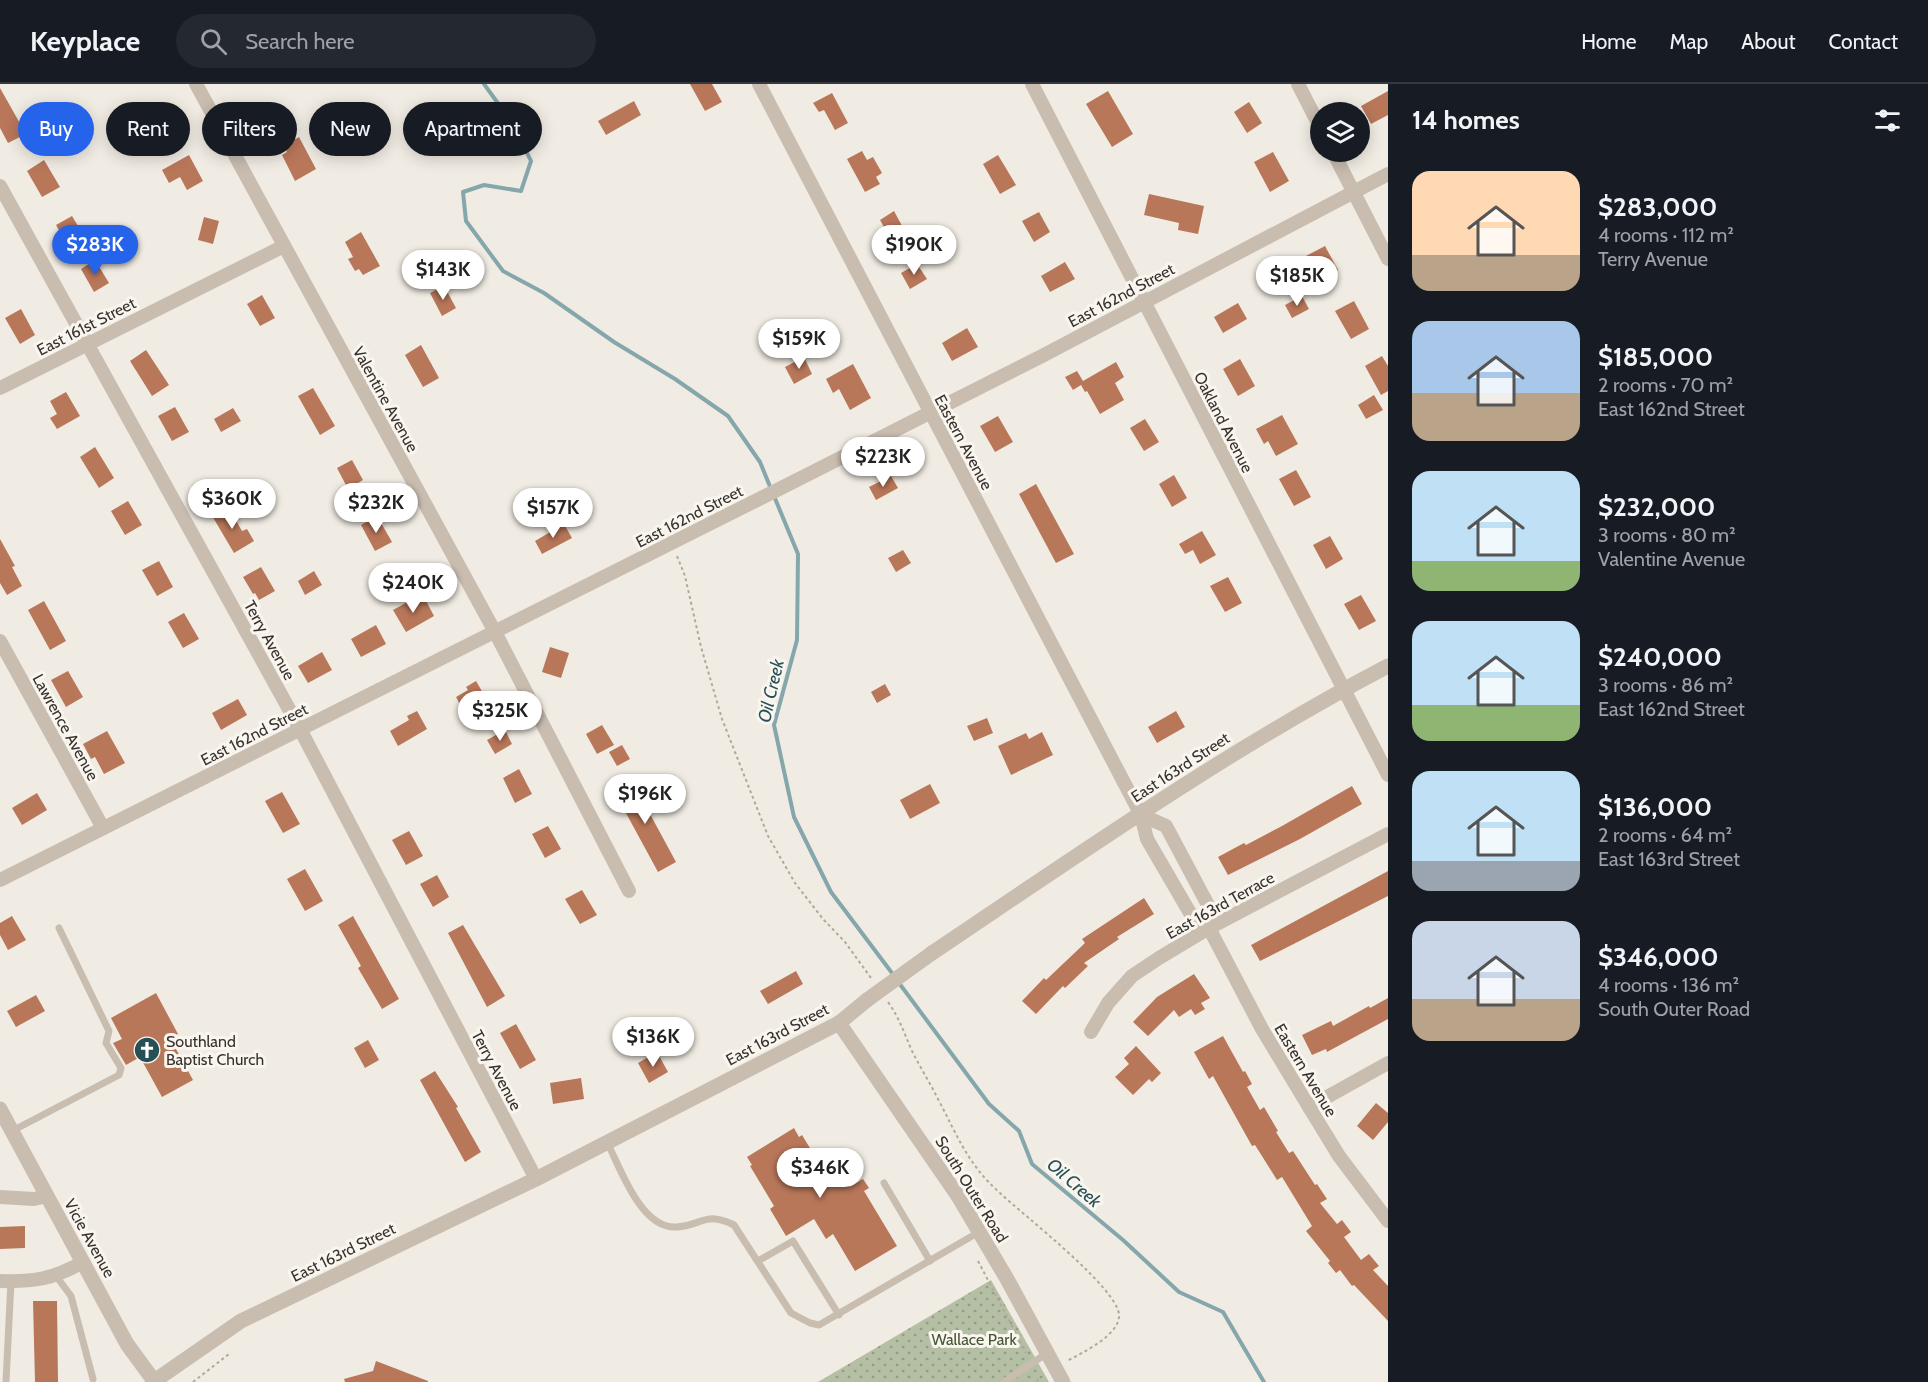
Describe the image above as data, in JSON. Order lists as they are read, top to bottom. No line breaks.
{"streets":{"street":["East 162nd Street","East 161st Street","Valentine Avenue","Oakland Avenue","Eastern Avenue","Terry Avenue","Lawrence Avenue","East 163rd Street","East 163rd Terrace","South Outer Road","Vicie Avenue"]},"crossings":[["East 162nd Street","Valentine Avenue"],["East 162nd Street","Oakland Avenue"],["East 162nd Street","Eastern Avenue"],["East 162nd Street","Terry Avenue"],["East 162nd Street","Lawrence Avenue"],["East 161st Street","Valentine Avenue"],["East 161st Street","Terry Avenue"],["Oakland Avenue","East 163rd Street"],["Eastern Avenue","East 163rd Street"],["Eastern Avenue","East 163rd Terrace"],["Terry Avenue","East 163rd Street"],["East 163rd Street","South Outer Road"],["East 163rd Street","Vicie Avenue"]],"water":["Oil Creek"],"parks":["Wallace Park"],"places":{"church":["Southland Baptist Church"]},"page":{"header":"Keyplace","search":"Search here","nav":["Home","Map","About","Contact"],"heading":"14 homes","chip":["Buy","Rent","Filters","New","Apartment"],"list":[{"name":"$283,000","note":"4 rooms · 112 m² · Terry Avenue"},{"name":"$185,000","note":"2 rooms · 70 m² · East 162nd Street"},{"name":"$232,000","note":"3 rooms · 80 m² · Valentine Avenue"},{"name":"$240,000","note":"3 rooms · 86 m² · East 162nd Street"},{"name":"$136,000","note":"2 rooms · 64 m² · East 163rd Street"},{"name":"$346,000","note":"4 rooms · 136 m² · South Outer Road"}],"price":["$283K","$190K","$143K","$185K","$159K","$223K","$360K","$232K","$157K","$240K","$325K","$196K","$136K","$346K"]}}
